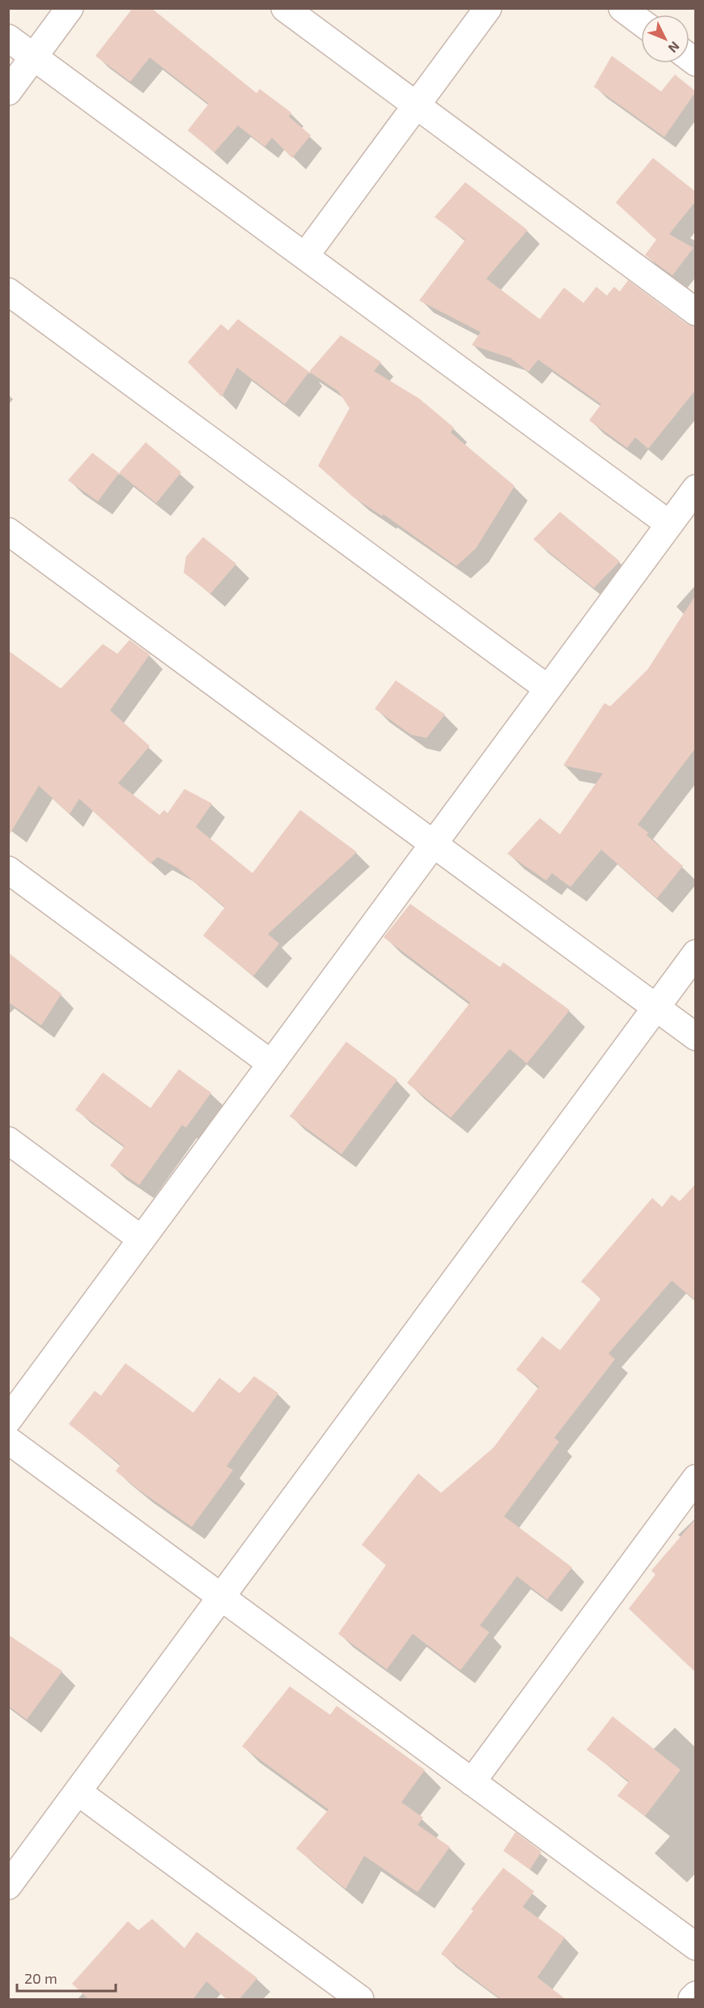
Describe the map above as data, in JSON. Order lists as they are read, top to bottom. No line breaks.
{"scale_bar":"20 m","north":"bottom right"}
